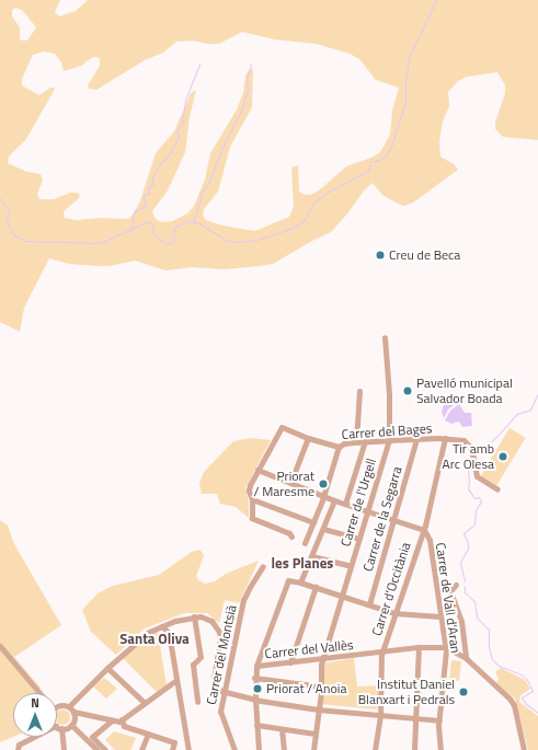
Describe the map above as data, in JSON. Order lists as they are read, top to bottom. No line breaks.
{"streets":{"street":["Carrer del Bages","Carrer de l'Urgell","Carrer de la Segarra","Carrer d'Occitània","Carrer de Vall d'Aran","Carrer del Vallès","Carrer del Montsià"]},"crossings":[["Carrer del Bages","Carrer de l'Urgell"],["Carrer del Bages","Carrer de la Segarra"],["Carrer del Bages","Carrer d'Occitània"],["Carrer de l'Urgell","Carrer del Vallès"],["Carrer d'Occitània","Carrer de Vall d'Aran"],["Carrer d'Occitània","Carrer del Vallès"],["Carrer de Vall d'Aran","Carrer del Vallès"]],"districts":["les Planes","Santa Oliva"],"places":["Creu de Beca","Pavelló municipal Salvador Boada","Tir amb Arc Olesa","Priorat / Maresme","Priorat / Anoia","Institut Daniel Blanxart i Pedrals"],"north":"top"}
